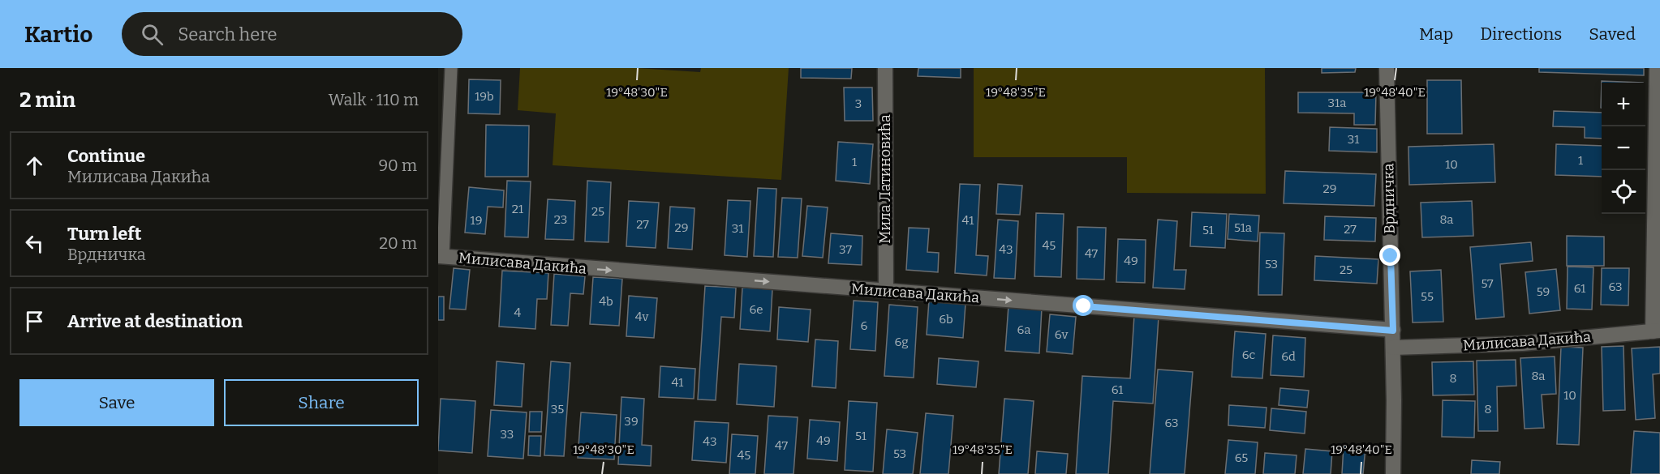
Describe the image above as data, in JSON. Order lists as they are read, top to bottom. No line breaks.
{"streets":{"street":["Мила Латиновића","Врдничка","Милисава Дакића"]},"crossings":[["Мила Латиновића","Милисава Дакића"],["Врдничка","Милисава Дакића"]],"one_way":["Милисава Дакића"],"house_numbers":["19b","31a","3","31","1","1","10","29","21","25","23","8a","19","41","27","29","51a","31","27","51","45","37","43","47","49","53","25","57","63","61","59","55","4b","6e","4","4v","6b","6","6a","6v","6g","6c","6d","8a","8","41","61","10","35","8","39","63","33","51","49","43","47","53","45","65"],"page":{"header":"Kartio","search":"Search here","nav":["Map","Directions","Saved"],"heading":["2 min","Walk · 110 m"],"map_buttons":["+","−"],"list":[["Continue","Милисава Дакића","90 m"],["Turn left","Врдничка","20 m"],"Arrive at destination"],"buttons":["Save","Share"]},"coordinates":["19°48'30\"E","19°48'35\"E","19°48'40\"E"]}
